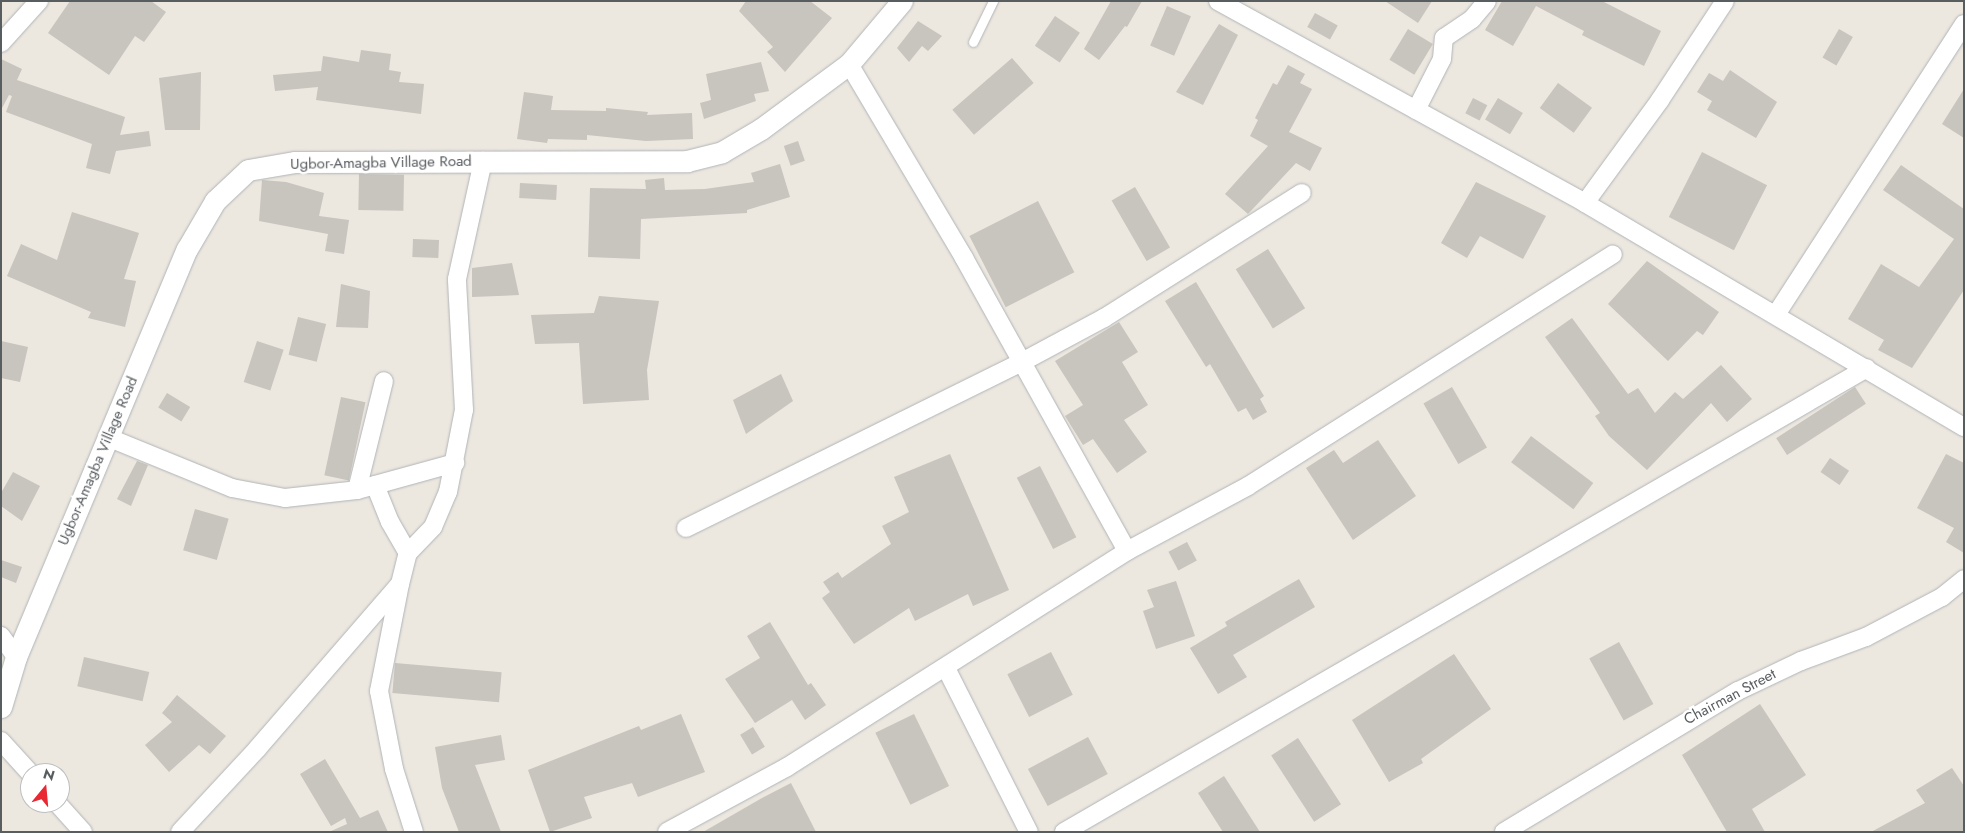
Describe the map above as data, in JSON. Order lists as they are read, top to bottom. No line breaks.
{"streets":{"street":["Ugbor-Amagba Village Road","Chairman Street"]},"north":"top"}
